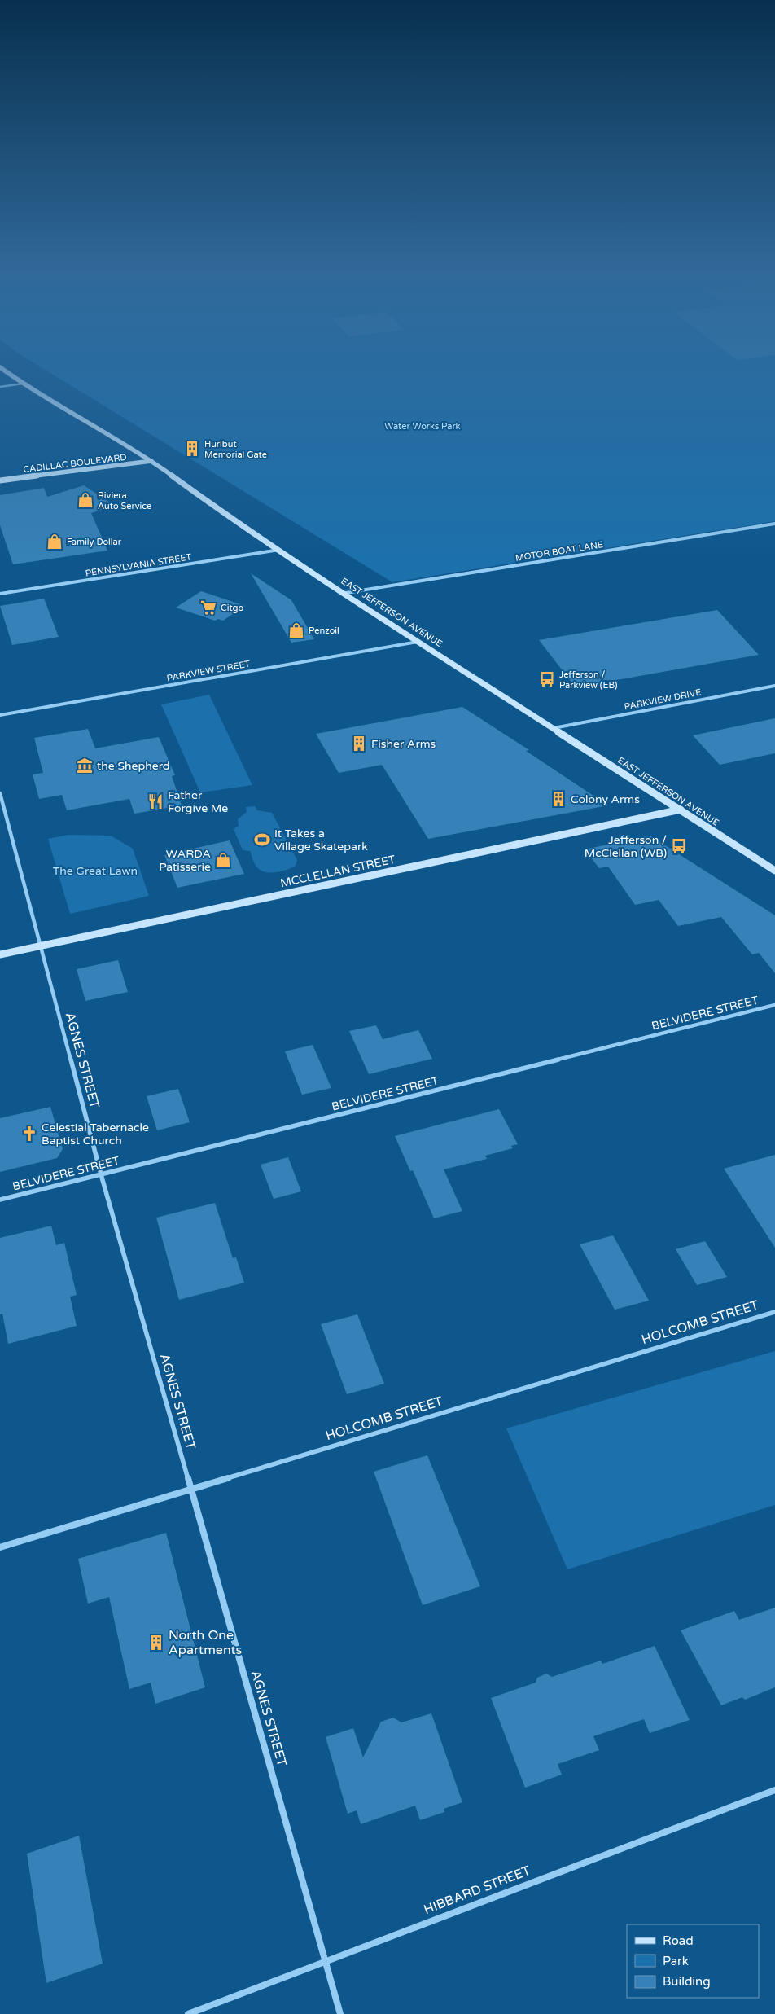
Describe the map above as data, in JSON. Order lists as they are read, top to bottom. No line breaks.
{"streets":{"main road":["CADILLAC BOULEVARD","EAST JEFFERSON AVENUE","MCCLELLAN STREET"],"street":["MOTOR BOAT LANE","PENNSYLVANIA STREET","PARKVIEW STREET","PARKVIEW DRIVE","BELVIDERE STREET","AGNES STREET","HOLCOMB STREET","HIBBARD STREET"]},"crossings":[["CADILLAC BOULEVARD","EAST JEFFERSON AVENUE"],["MOTOR BOAT LANE","EAST JEFFERSON AVENUE"],["PENNSYLVANIA STREET","EAST JEFFERSON AVENUE"],["EAST JEFFERSON AVENUE","PARKVIEW STREET"],["EAST JEFFERSON AVENUE","PARKVIEW DRIVE"],["EAST JEFFERSON AVENUE","MCCLELLAN STREET"],["MCCLELLAN STREET","AGNES STREET"],["BELVIDERE STREET","AGNES STREET"],["AGNES STREET","HOLCOMB STREET"],["AGNES STREET","HIBBARD STREET"]],"parks":["Water Works Park","The Great Lawn"],"places":{"building":["Hurlbut Memorial Gate","Fisher Arms","Colony Arms","North One Apartments"],"shop":["Riviera Auto Service","Family Dollar","Penzoil","WARDA Patisserie"],"supermarket":["Citgo"],"bus stop":["Jefferson / Parkview (EB)","Jefferson / McClellan (WB)"],"museum":["the Shepherd"],"restaurant":["Father Forgive Me"],"sports":["It Takes a Village Skatepark"],"church":["Celestial Tabernacle Baptist Church"]},"legend":["Road","Park","Building"]}
